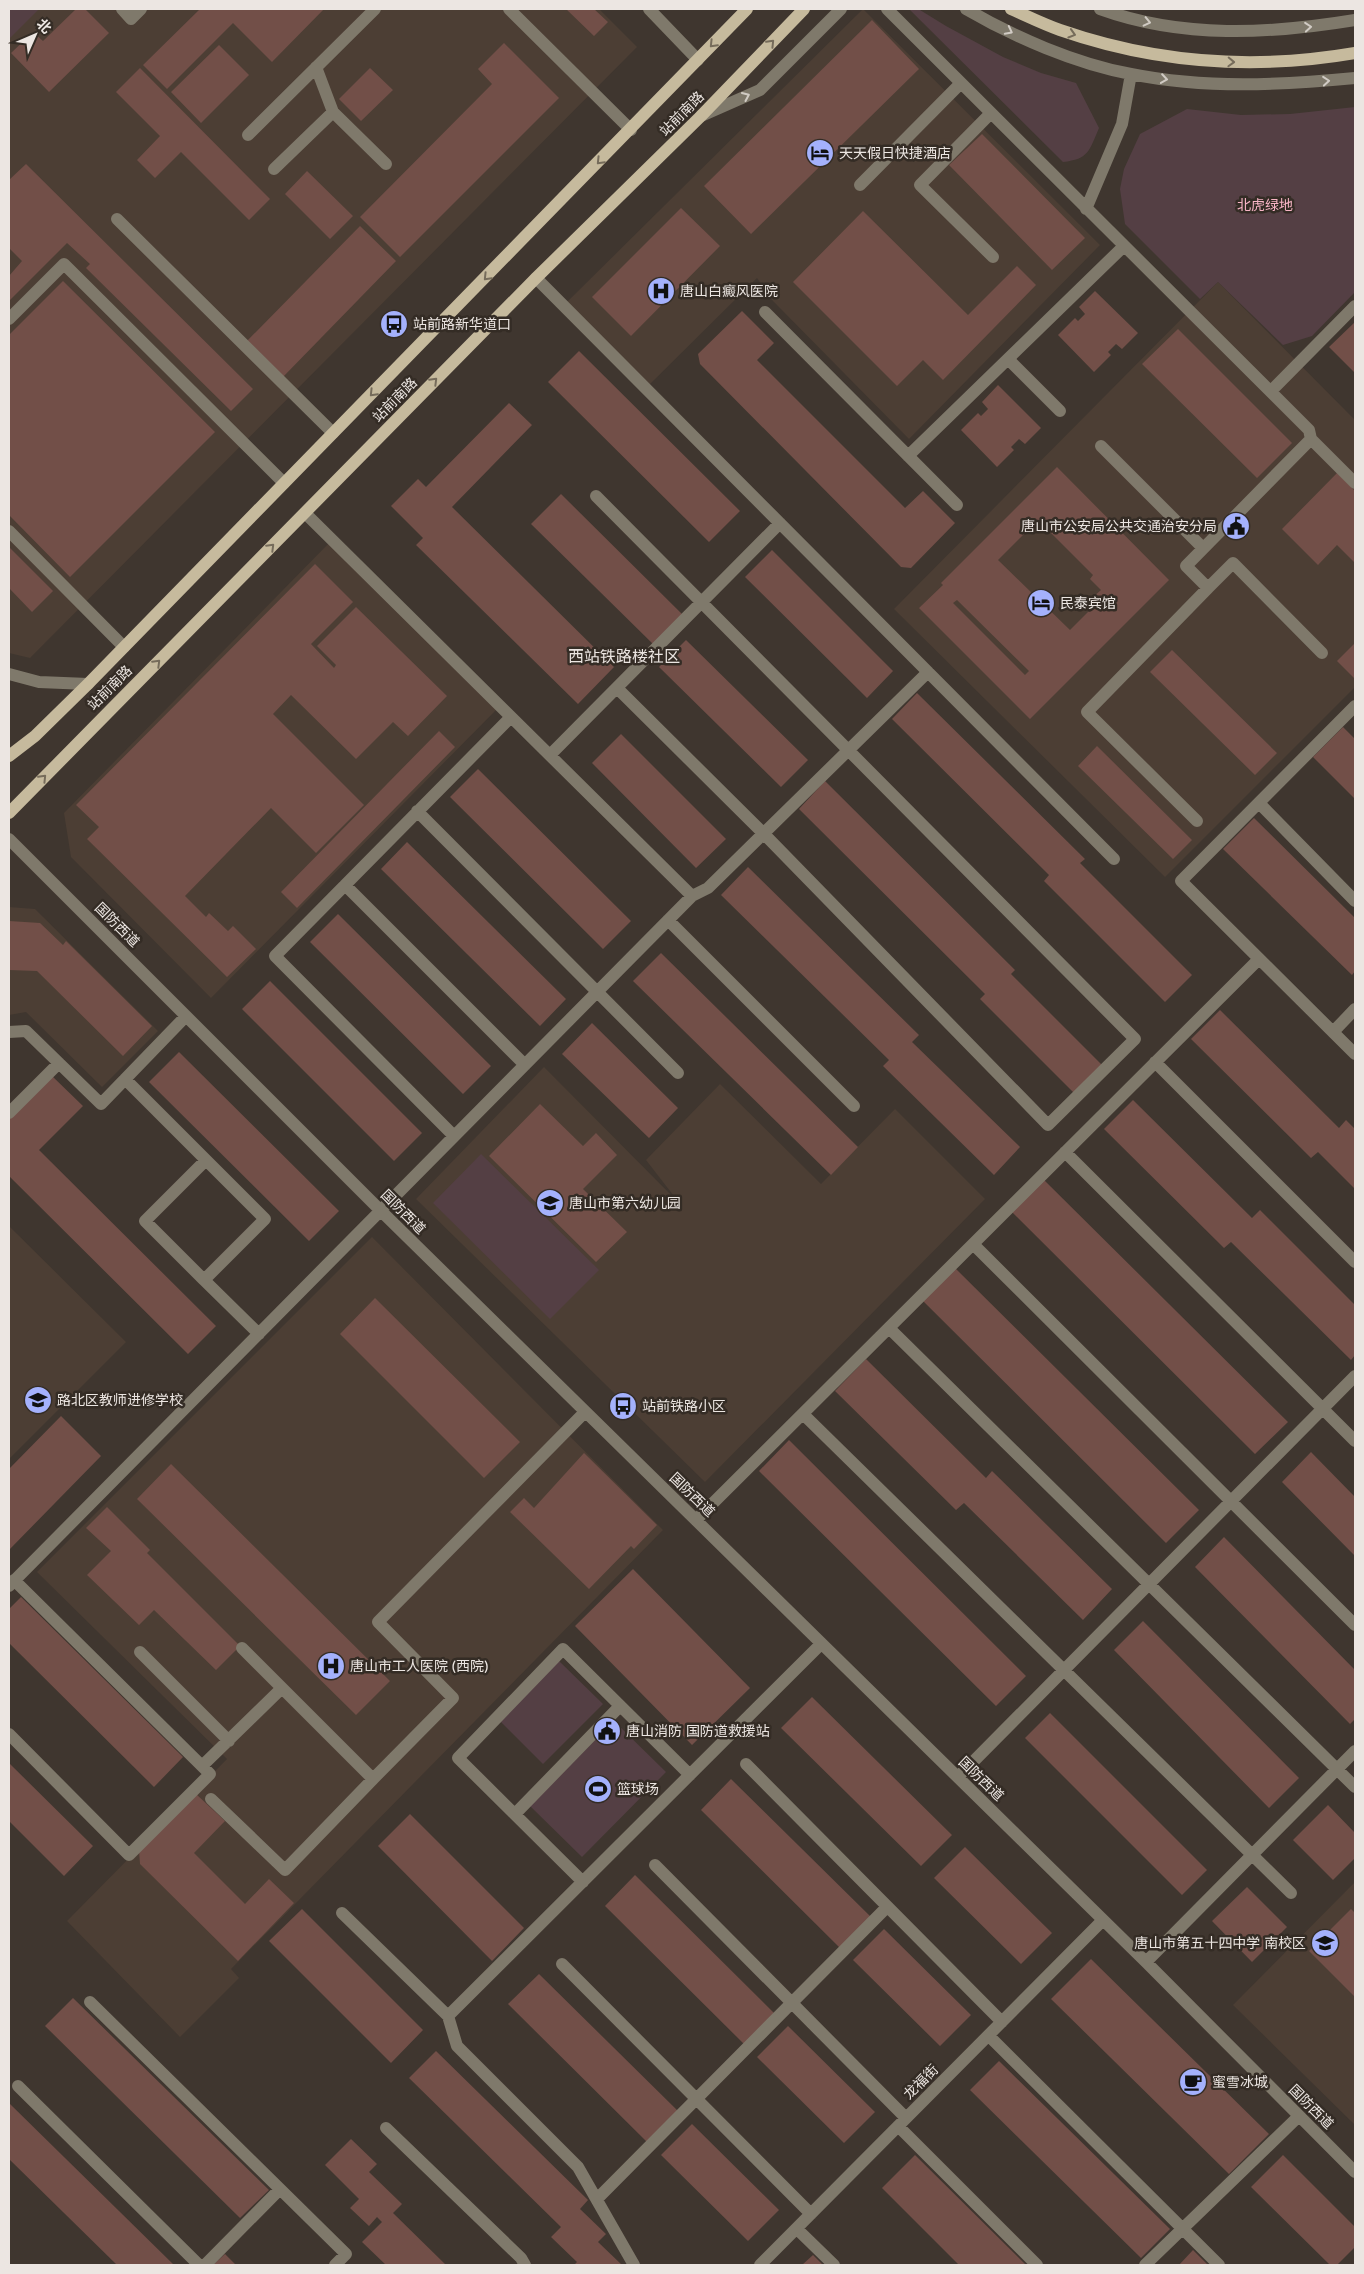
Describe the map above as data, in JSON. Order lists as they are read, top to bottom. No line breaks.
{"streets":{"main road":["站前南路"],"street":["国防西道","龙福街"]},"crossings":[["国防西道","龙福街"]],"districts":["西站铁路楼社区"],"parks":["北虎绿地"],"places":{"hotel":["天天假日快捷酒店","民泰宾馆"],"hospital":["唐山白癜风医院","唐山市工人医院 (西院)"],"bus stop":["站前路新华道口","站前铁路小区"],"public building":["唐山市公安局公共交通治安分局","唐山消防 国防道救援站"],"school or university":["唐山市第六幼儿园","路北区教师进修学校","唐山市第五十四中学 南校区"],"sports":["篮球场"],"cafe":["蜜雪冰城"]},"north":"top right"}
